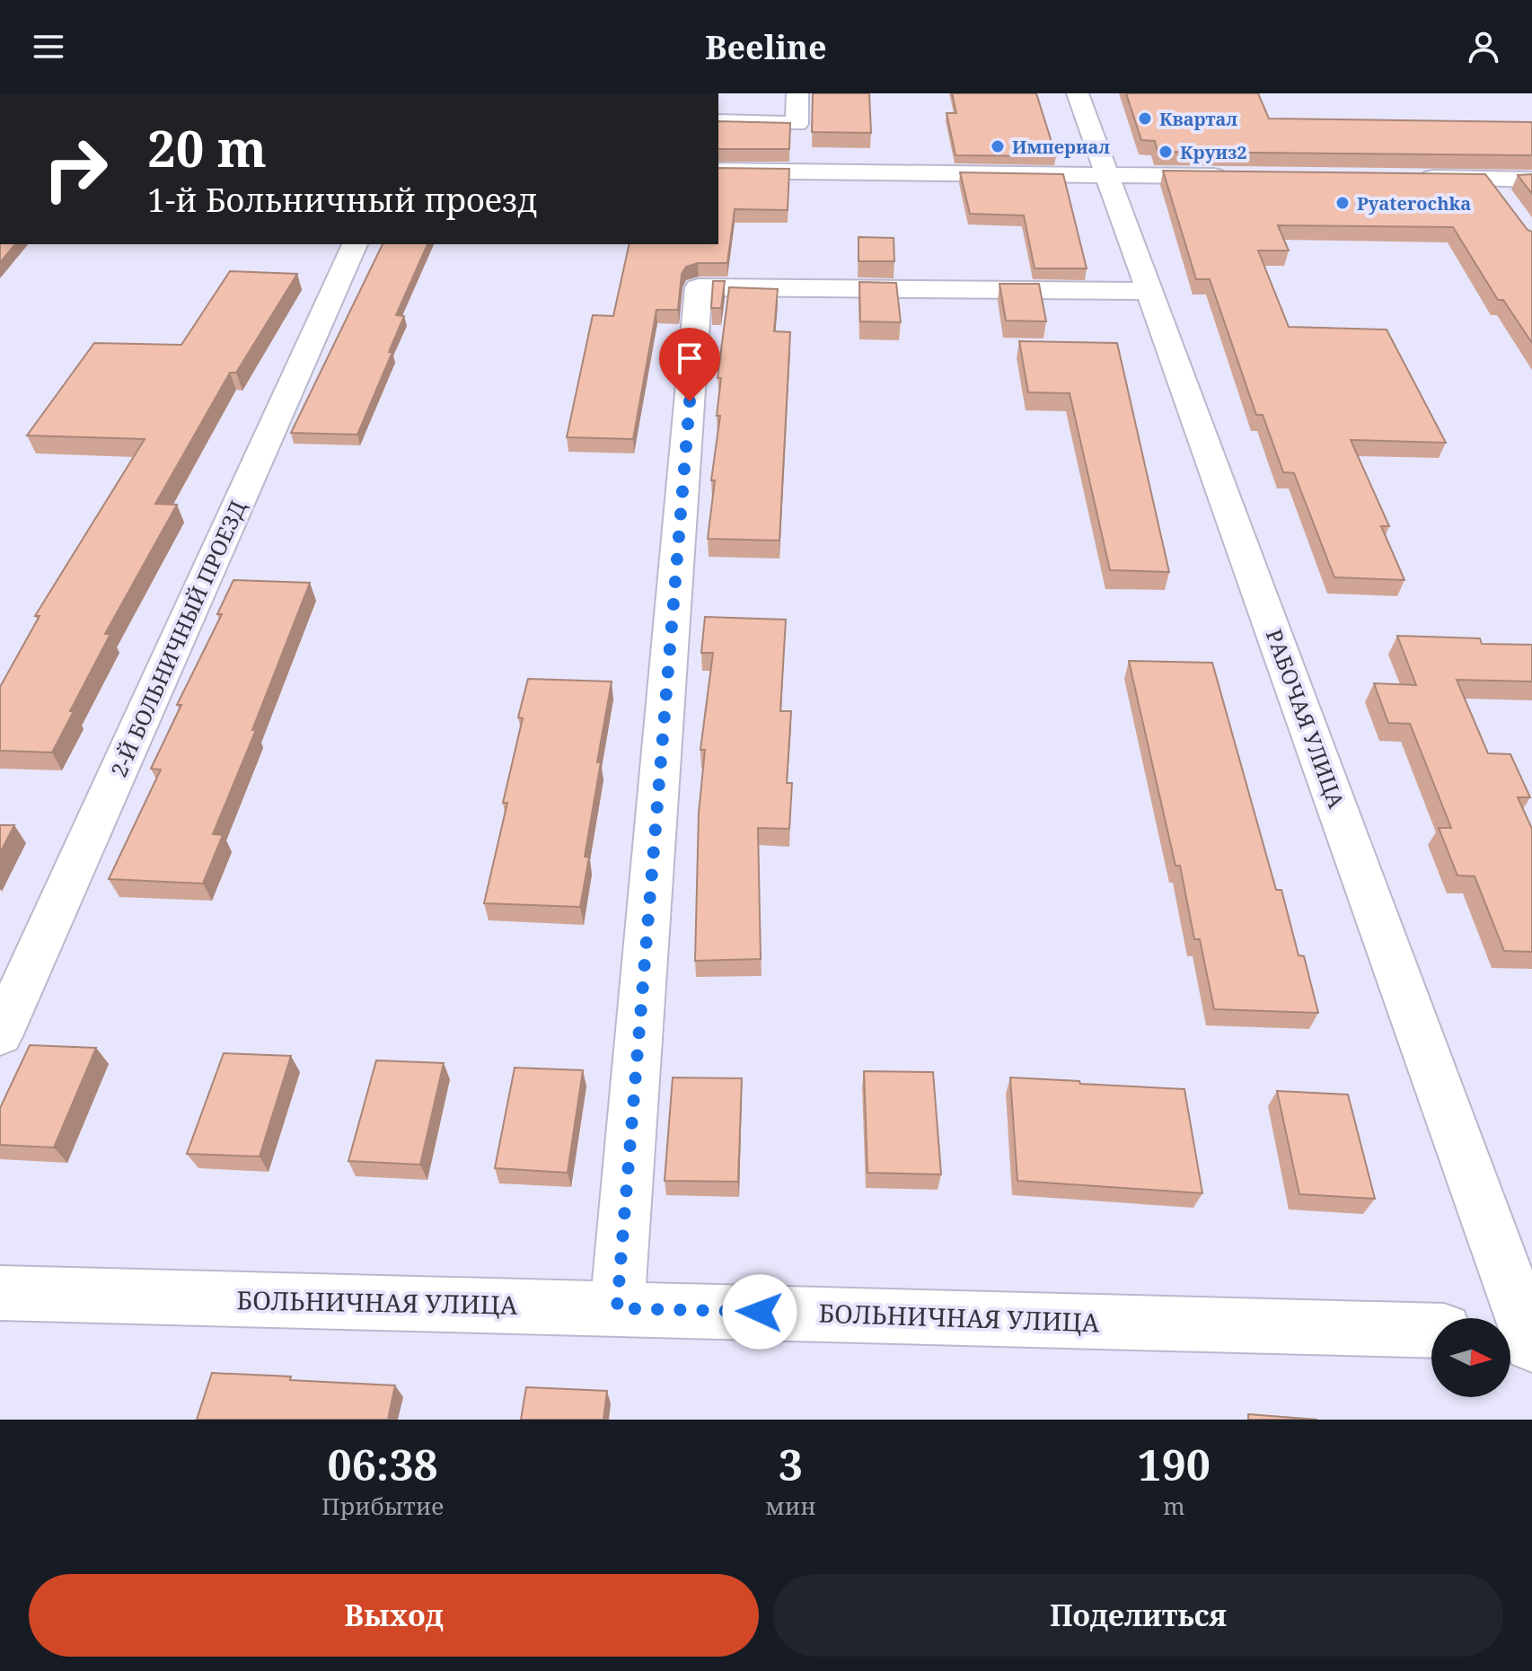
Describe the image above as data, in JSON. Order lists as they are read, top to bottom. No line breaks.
{"streets":{"street":["2-Й БОЛЬНИЧНЫЙ ПРОЕЗД","РАБОЧАЯ УЛИЦА","БОЛЬНИЧНАЯ УЛИЦА"]},"places":["Квартал","Империал","Круиз2","Pyaterochka"],"north":"right","page":{"header":"Beeline","turn":["20 m","1-й Больничный проезд"],"eta":["06:38","Прибытие","3","мин","190","m"],"buttons":["Выход","Поделиться"]}}
